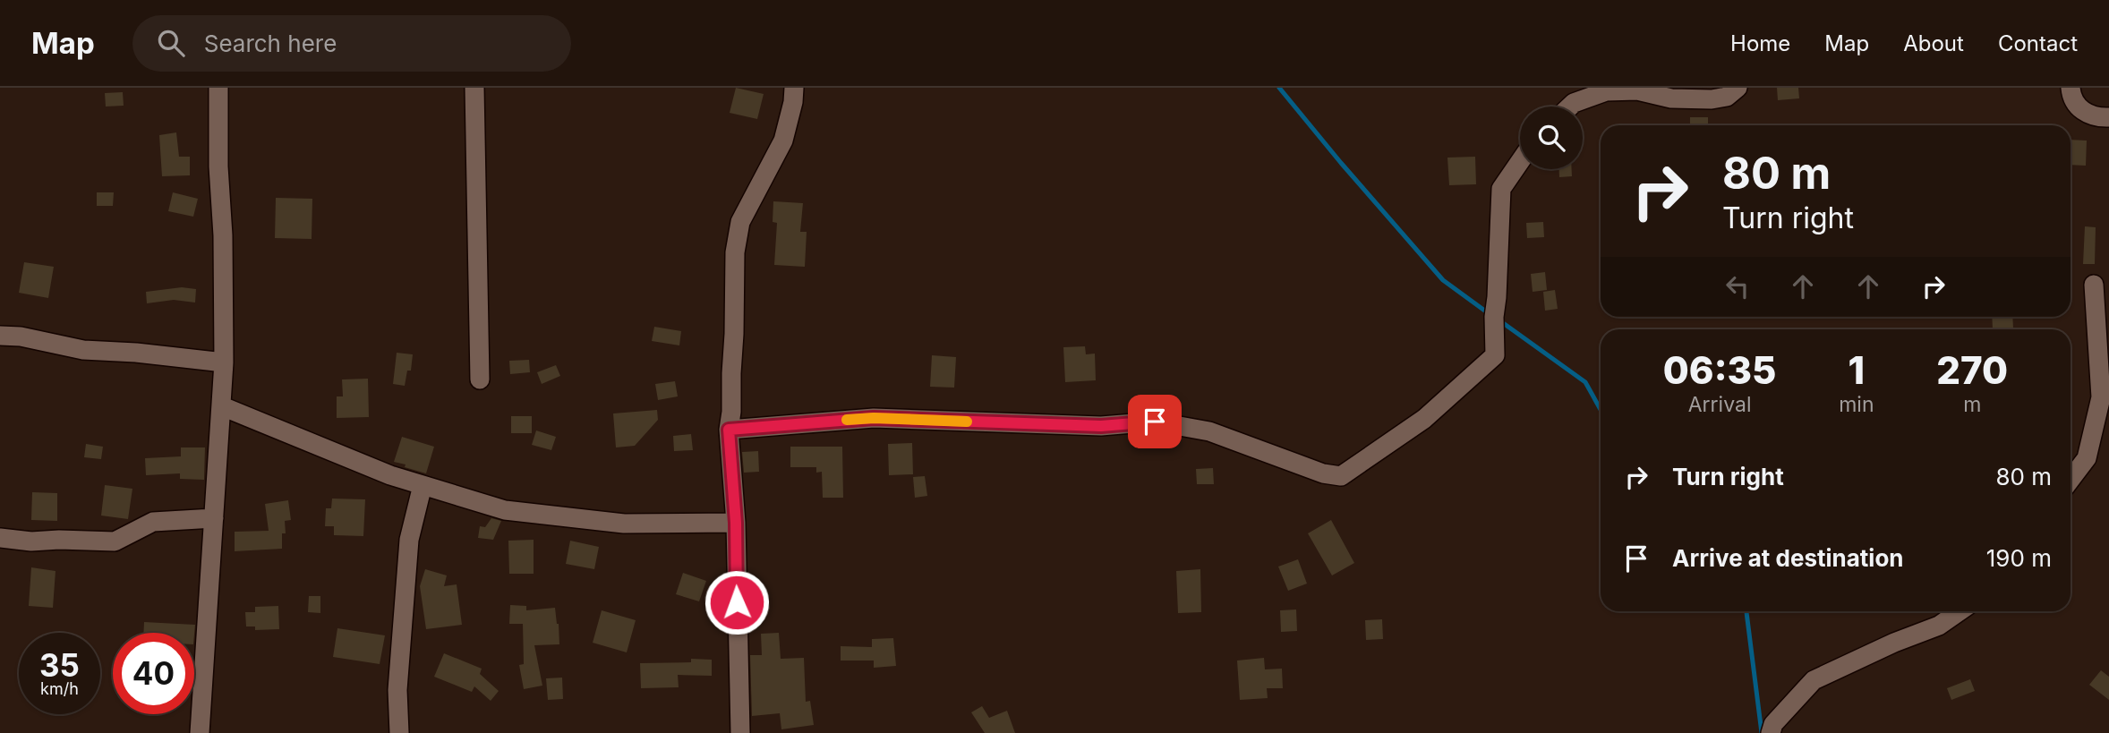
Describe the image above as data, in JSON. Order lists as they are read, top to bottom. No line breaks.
{"page":{"header":"Map","search":"Search here","nav":["Home","Map","About","Contact"],"turn":["80 m","Turn right"],"eta":["06:35","Arrival","1","min","270","m"],"list":[{"name":"Turn right","value":"80 m"},{"name":"Arrive at destination","value":"190 m"}],"speed":"35 km/h","limit":"40"}}
